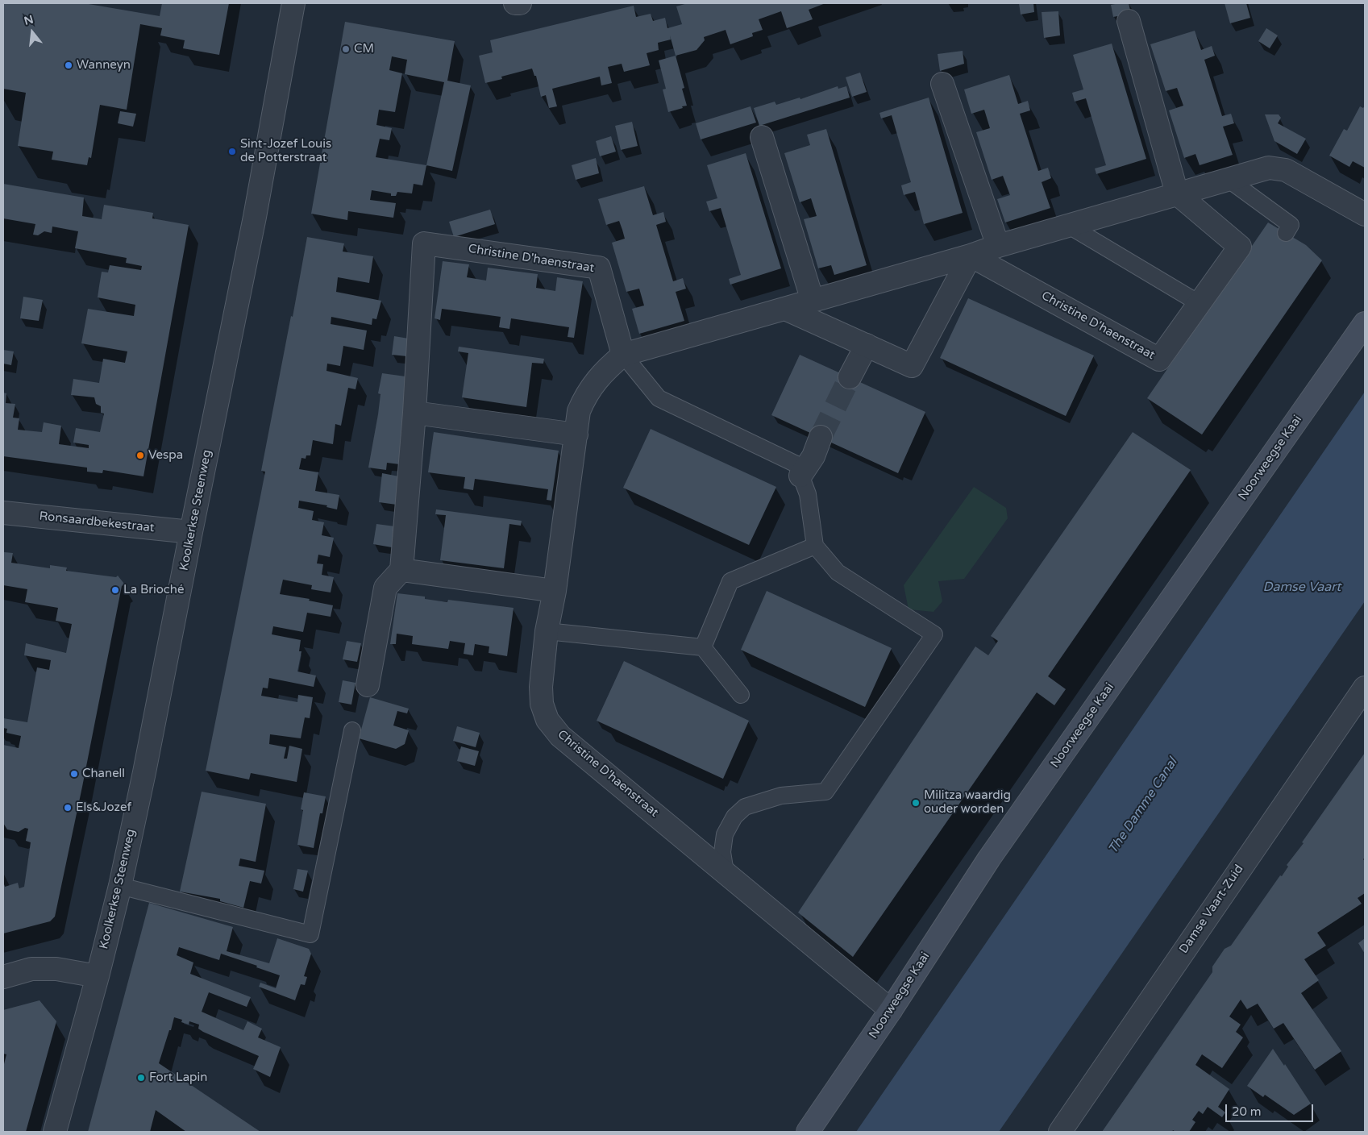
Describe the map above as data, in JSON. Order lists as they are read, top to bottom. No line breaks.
{"streets":{"main road":["Noorweegse Kaai"],"street":["Christine D'haenstraat","Koolkerkse Steenweg","Ronsaardbekestraat","Damse Vaart-Zuid"]},"crossings":[["Christine D'haenstraat","Noorweegse Kaai"],["Koolkerkse Steenweg","Ronsaardbekestraat"]],"water":["Damse Vaart","The Damme Canal"],"places":["CM","Wanneyn","Sint-Jozef Louis de Potterstraat","Vespa","La Brioché","Chanell","Militza waardig ouder worden","Els&Jozef","Fort Lapin"],"scale_bar":"20 m","north":"top"}
